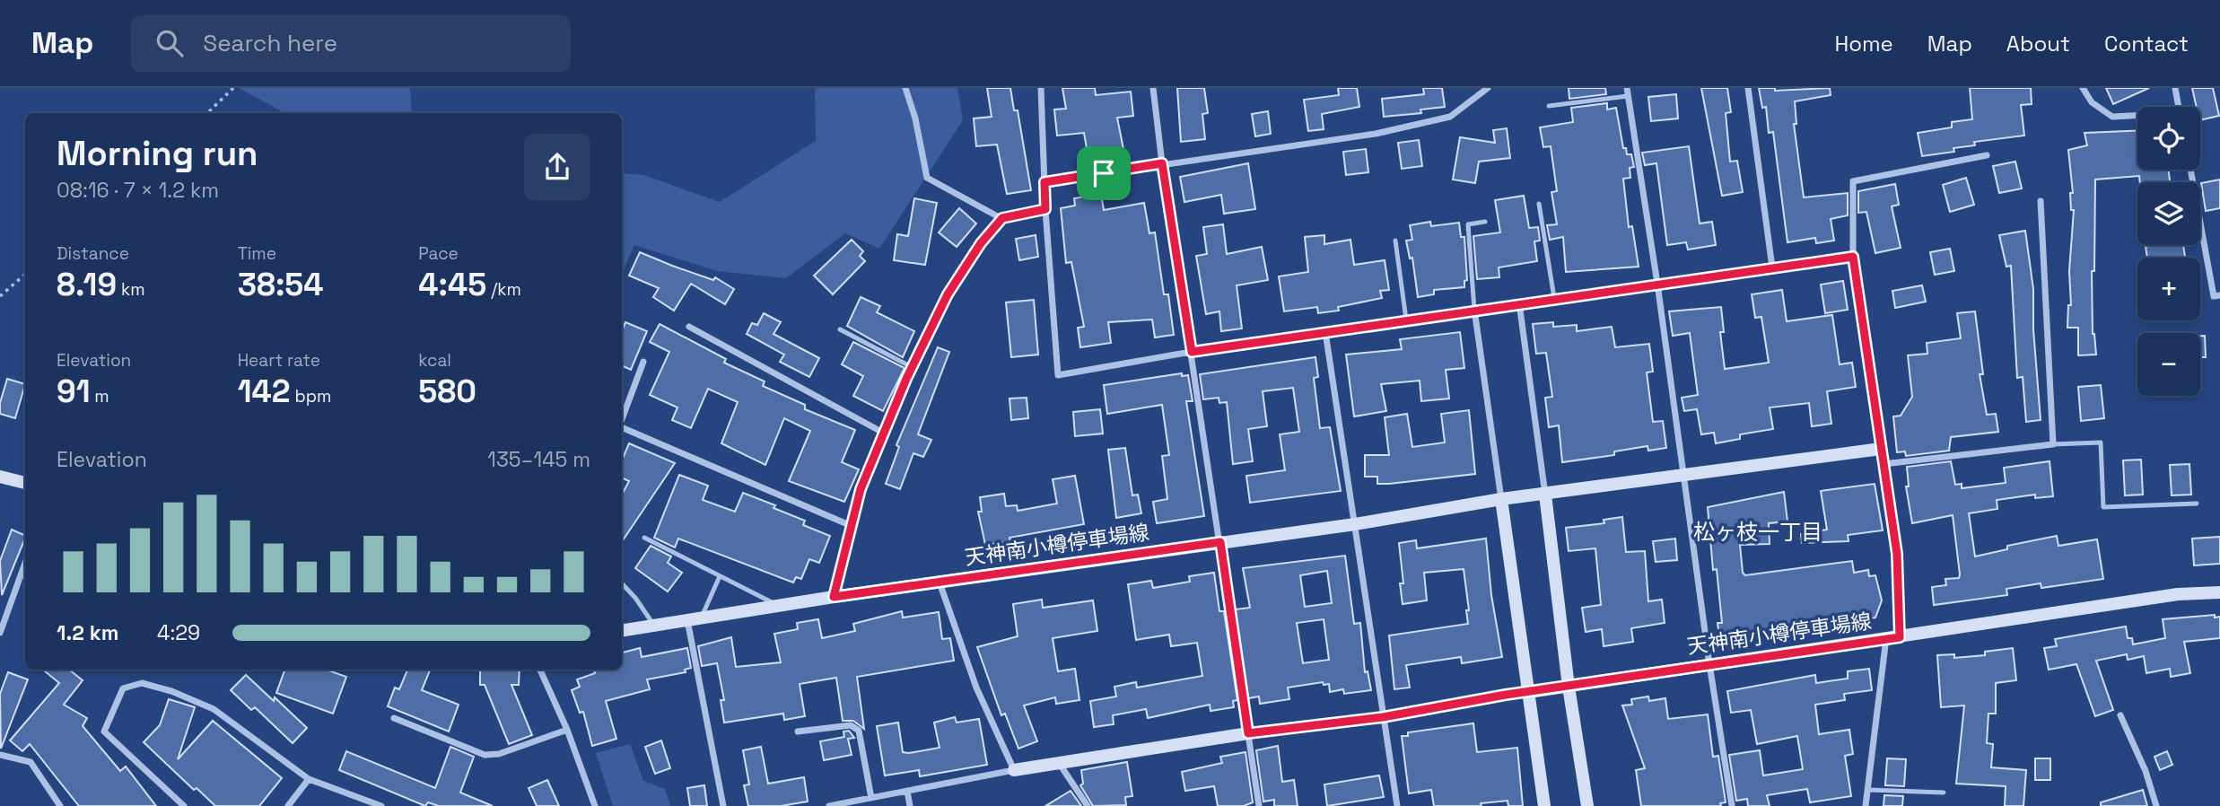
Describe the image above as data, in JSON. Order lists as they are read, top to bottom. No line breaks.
{"streets":{"main road":["天神南小樽停車場線"]},"districts":["松ヶ枝一丁目"],"page":{"header":"Map","search":"Search here","nav":["Home","Map","About","Contact"],"map_buttons":["+","−"],"heading":["Morning run","08:16 · 7 × 1.2 km"],"stats":[["Distance","8.19 km"],["Time","38:54"],["Pace","4:45 /km"],["Elevation","91 m"],["Heart rate","142 bpm"],["kcal","580"]],"chart":["Elevation","135–145 m"],"list":[{"name":"1.2 km","note":"4:29"}]}}
